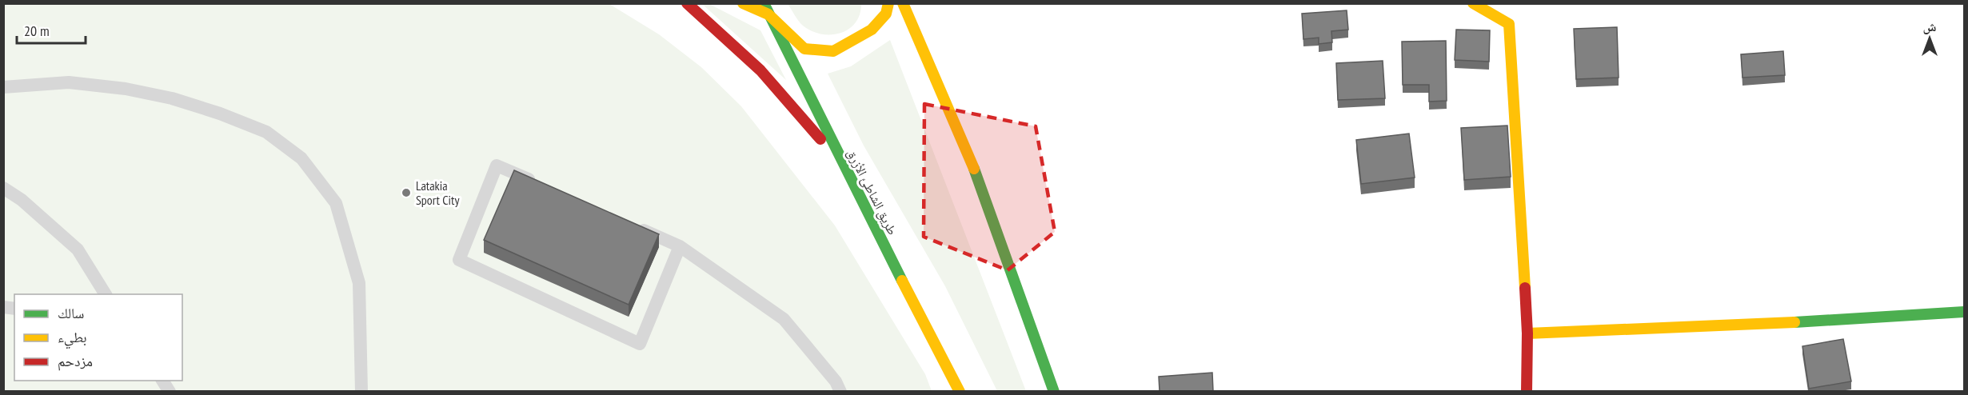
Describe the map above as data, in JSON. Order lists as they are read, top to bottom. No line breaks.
{"streets":{"main road":["طريق الشاطئ الأزرق"]},"places":["Latakia Sport City"],"legend":["سالك","بطيء","مزدحم"],"scale_bar":"20 m","north":"top"}
